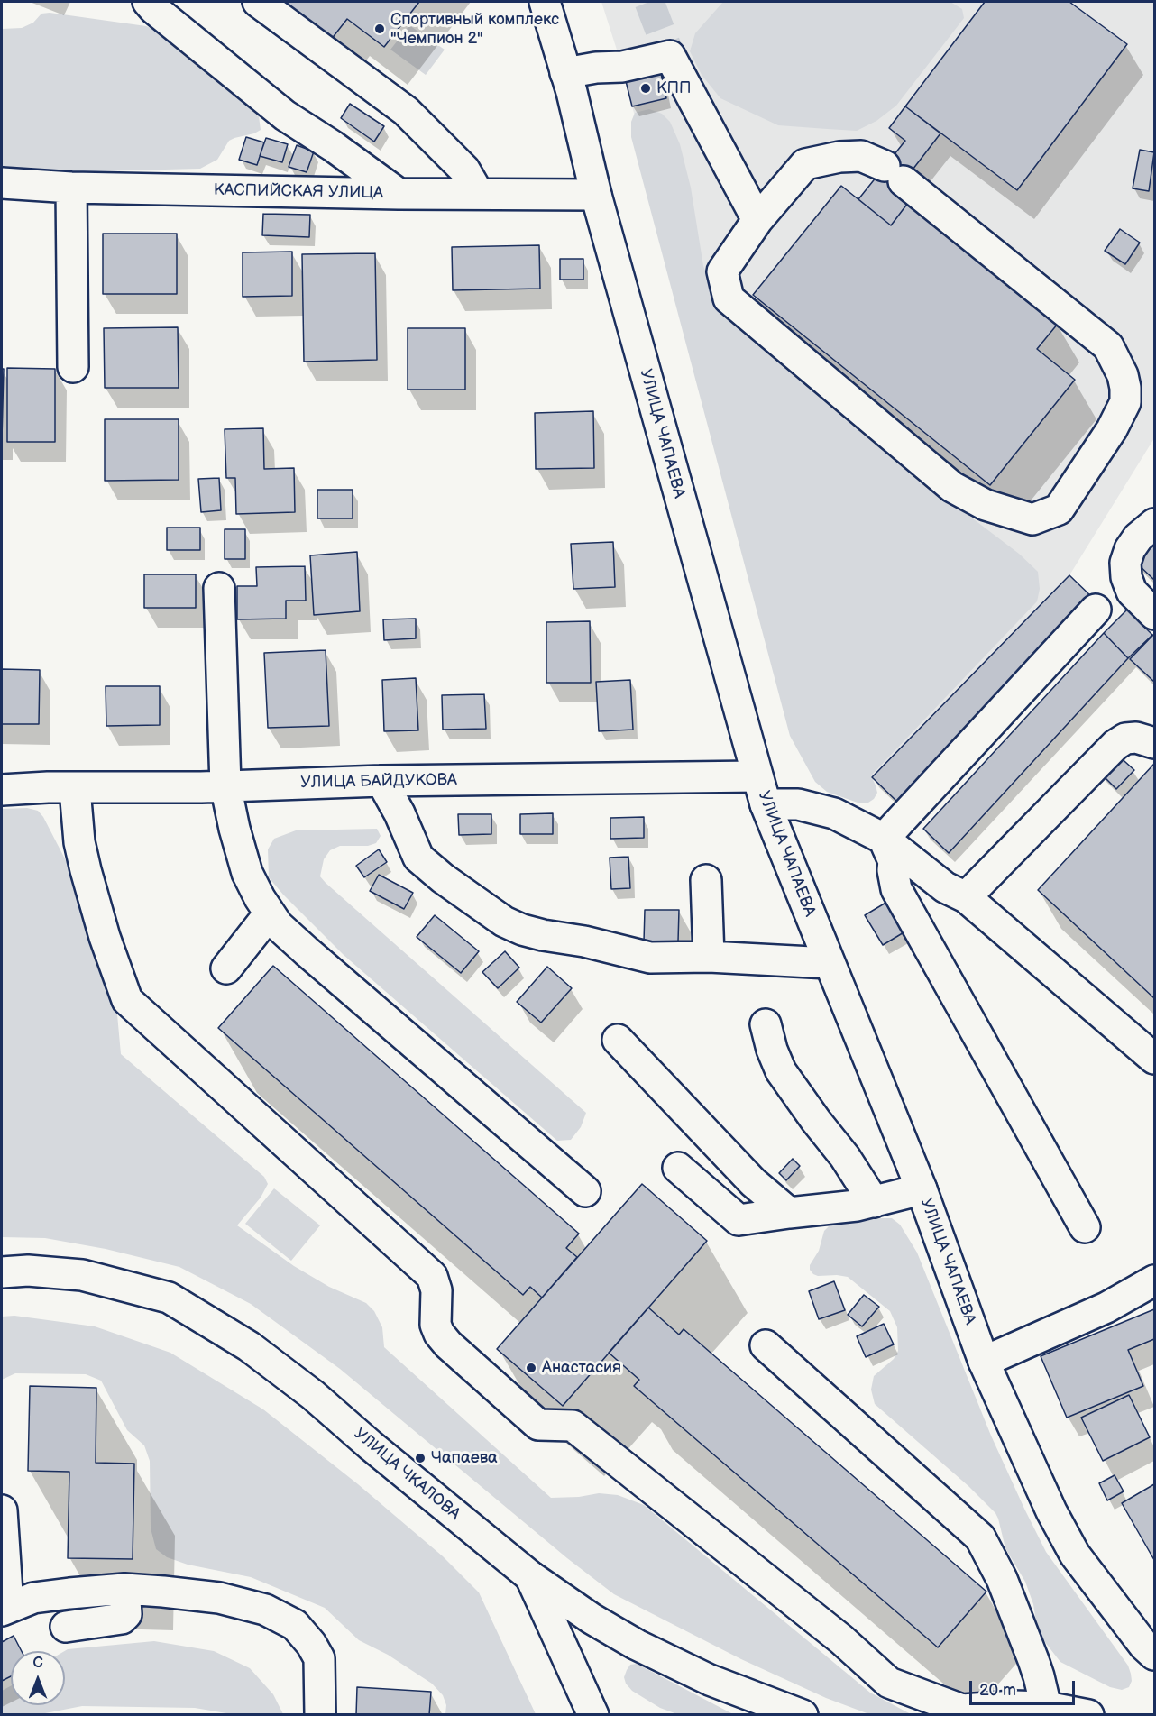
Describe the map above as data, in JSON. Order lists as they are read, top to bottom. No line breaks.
{"streets":{"main road":["КАСПИЙСКАЯ УЛИЦА","УЛИЦА ЧАПАЕВА","УЛИЦА БАЙДУКОВА","УЛИЦА ЧКАЛОВА"]},"crossings":[["КАСПИЙСКАЯ УЛИЦА","УЛИЦА ЧАПАЕВА"],["УЛИЦА ЧАПАЕВА","УЛИЦА БАЙДУКОВА"]],"places":["Спортивный комплекс \"Чемпион 2\"","КПП","Анастасия","Чапаева"],"scale_bar":"20 m","north":"top"}
